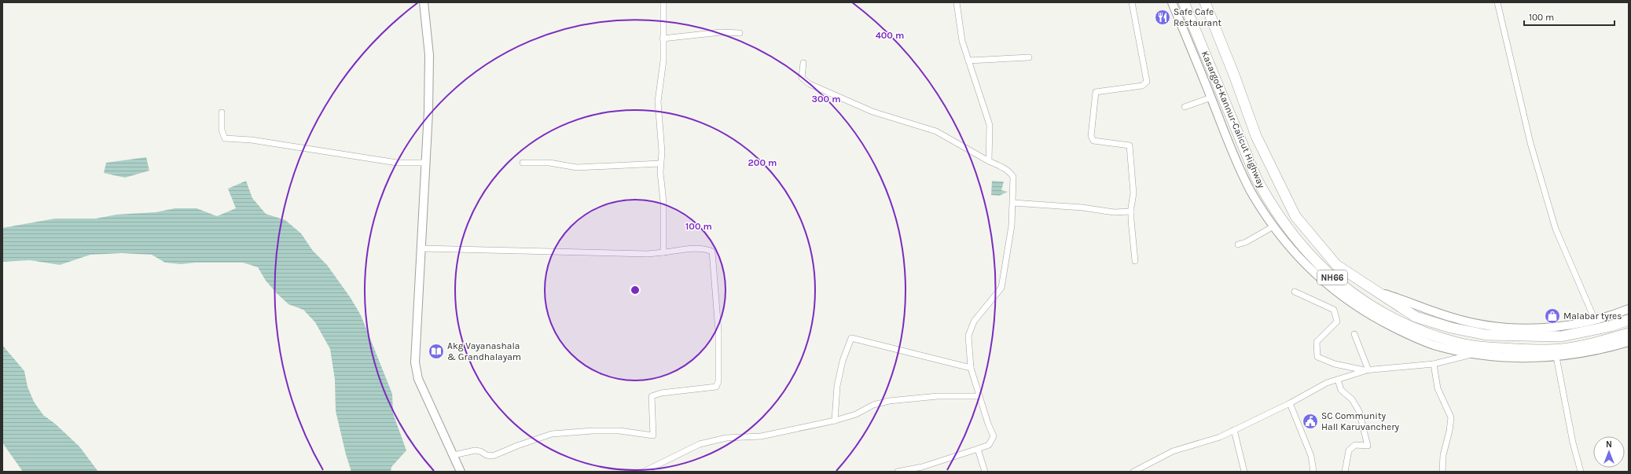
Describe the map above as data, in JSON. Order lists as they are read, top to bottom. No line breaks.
{"streets":{"highway":["Kasargod-Kannur-Calicut Highway","NH66"]},"places":{"restaurant":["Safe Cafe Restaurant"],"shop":["Malabar tyres"],"library":["Akg Vayanashala & Grandhalayam"],"public building":["SC Community Hall Karuvanchery"]},"scale_bar":"100 m","north":"top","rings":["400 m","300 m","200 m","100 m"]}
